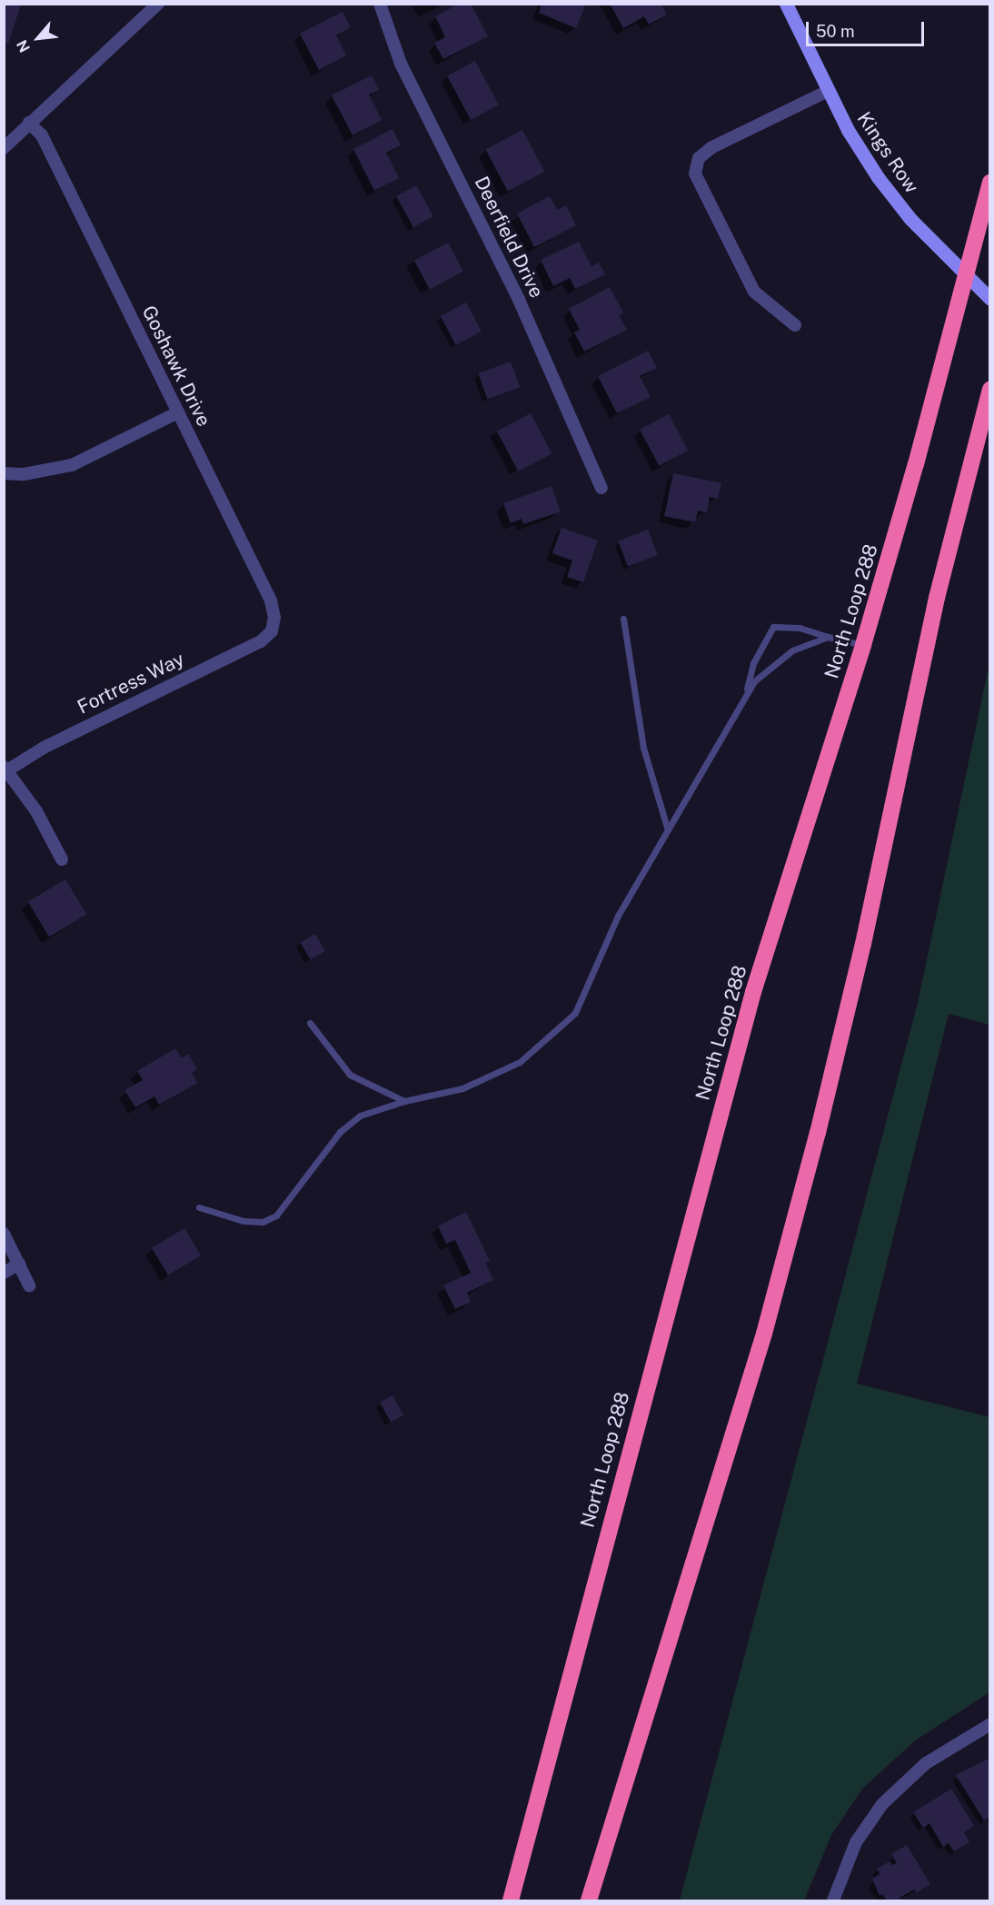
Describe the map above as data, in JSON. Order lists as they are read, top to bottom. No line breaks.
{"streets":{"highway":["North Loop 288"],"street":["Kings Row","Deerfield Drive","Goshawk Drive","Fortress Way"]},"crossings":[["Kings Row","North Loop 288"],["Goshawk Drive","Fortress Way"]],"scale_bar":"50 m","north":"bottom left"}
